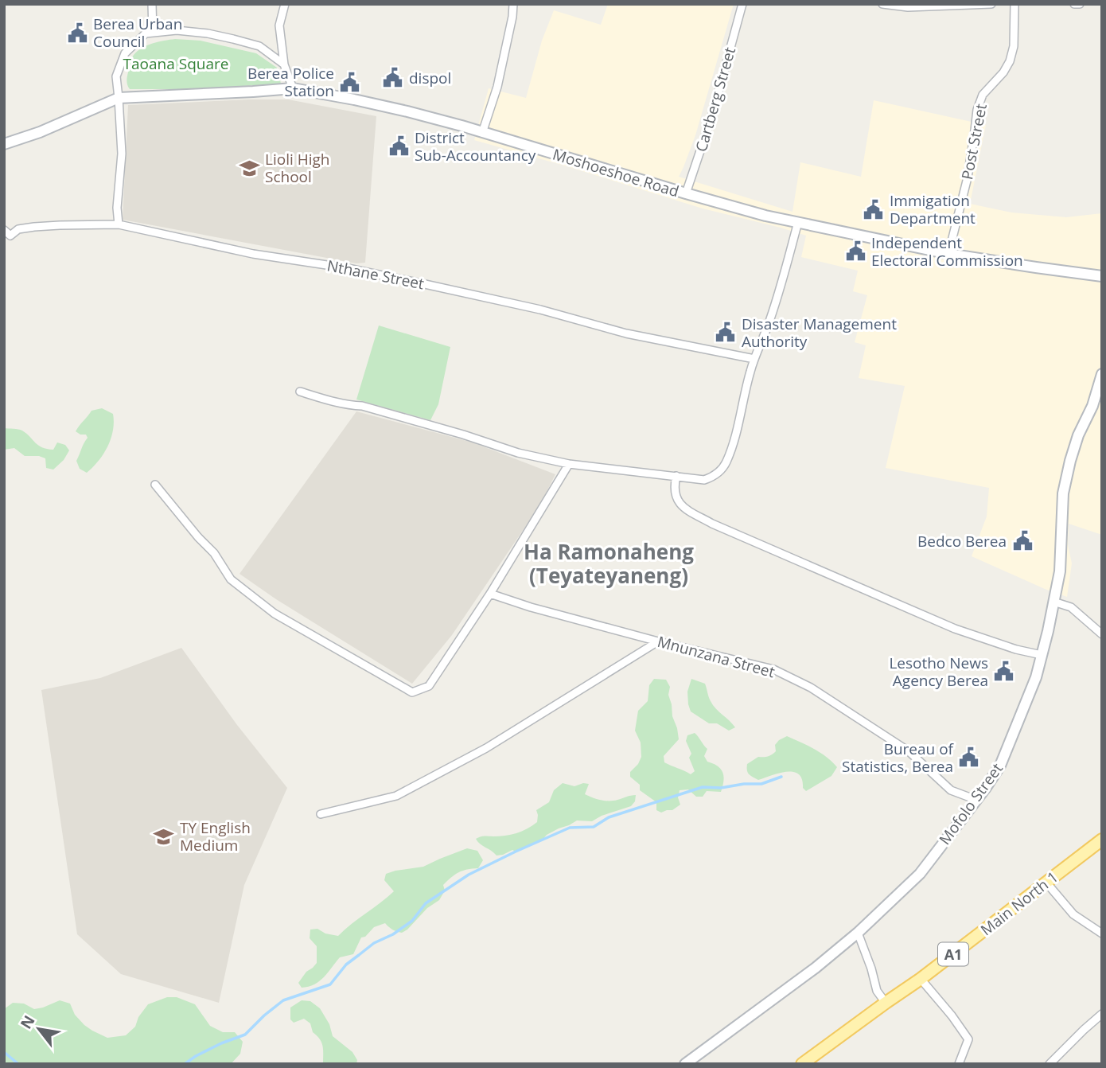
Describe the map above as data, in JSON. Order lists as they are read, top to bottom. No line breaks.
{"streets":{"main road":["Main North 1","A1"],"street":["Cartberg Street","Post Street","Moshoeshoe Road","Nthane Street","Mnunzana Street","Mofolo Street"]},"crossings":[["Cartberg Street","Moshoeshoe Road"],["Post Street","Moshoeshoe Road"],["Mnunzana Street","Mofolo Street"]],"districts":["Ha Ramonaheng (Teyateyaneng)"],"parks":["Taoana Square"],"places":{"public building":["Berea Urban Council","dispol","Berea Police Station","District Sub-Accountancy","Immigation Department","Independent Electoral Commission","Disaster Management Authority","Bedco Berea","Lesotho News Agency Berea","Bureau of Statistics, Berea"],"school or university":["Lioli High School","TY English Medium"]},"north":"top left"}
